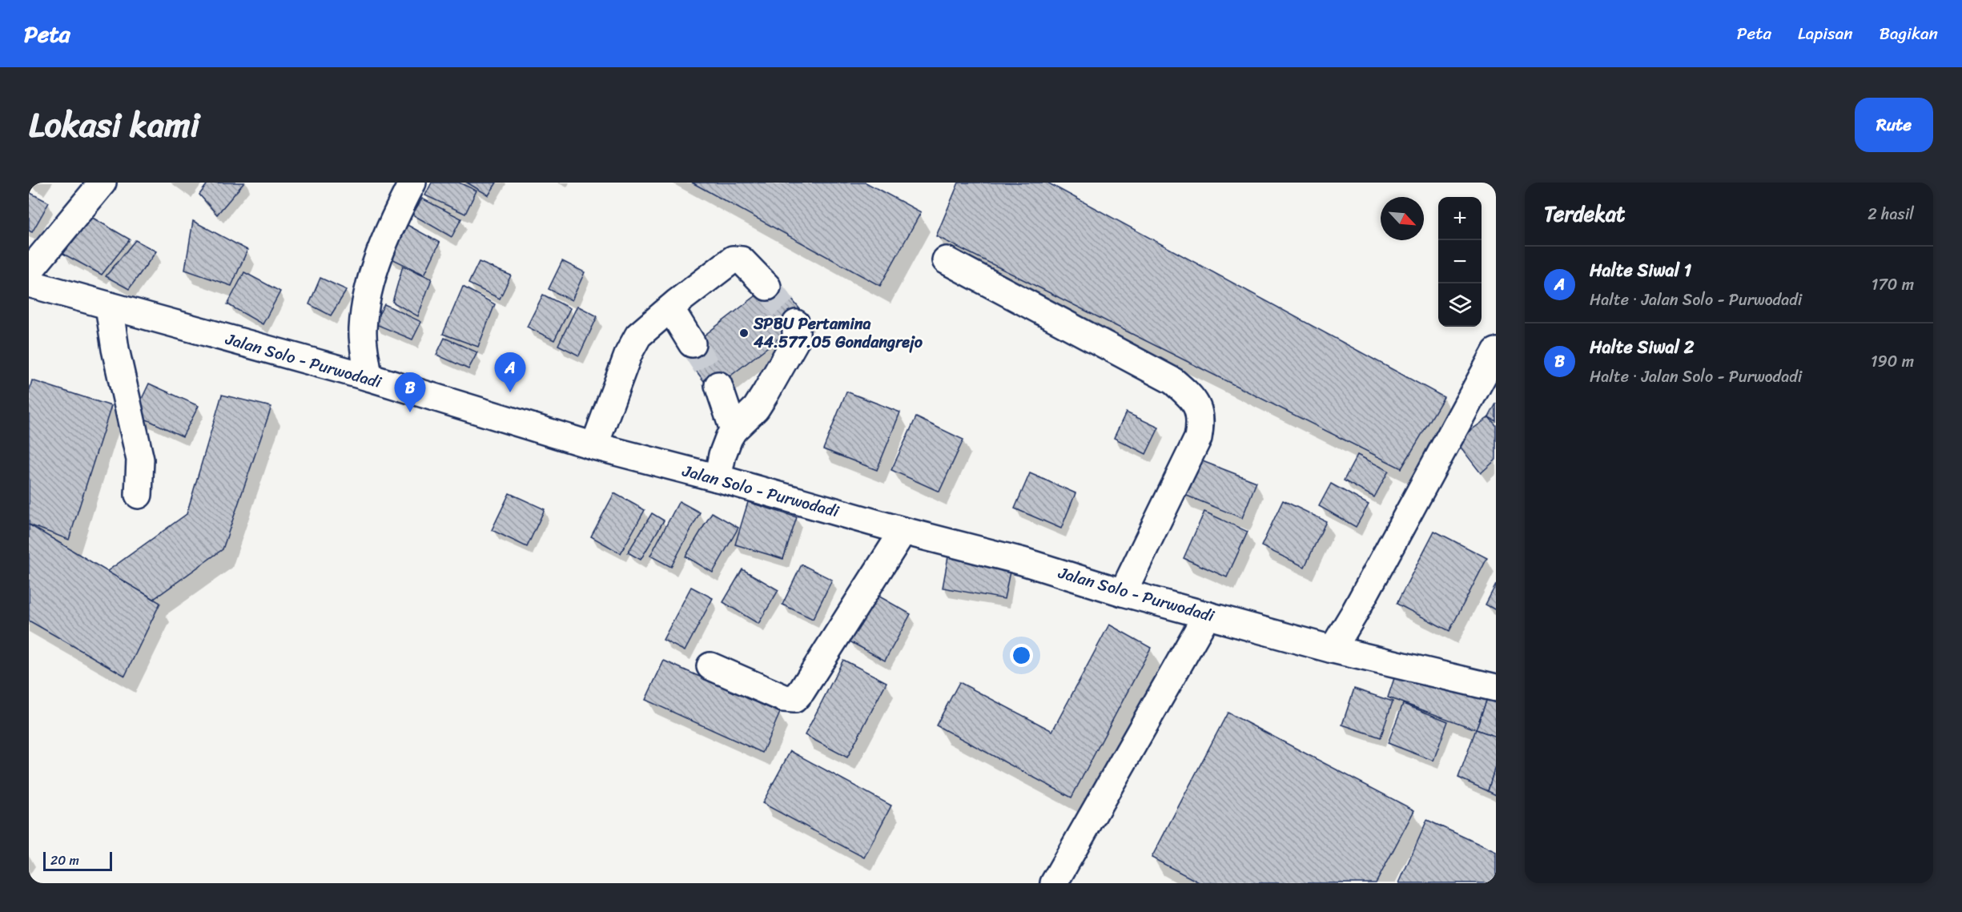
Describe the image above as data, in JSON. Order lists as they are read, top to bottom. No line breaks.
{"streets":{"main road":["Jalan Solo - Purwodadi"]},"places":["SPBU Pertamina 44.577.05 Gondangrejo"],"scale_bar":"20 m","north":"bottom right","page":{"header":"Peta","nav":["Peta","Lapisan","Bagikan"],"title":"Lokasi kami","buttons":"Rute","heading":["Terdekat","2 hasil"],"map_buttons":["+","−"],"list":[{"mark":"A","name":"Halte Siwal 1","note":"Halte · Jalan Solo - Purwodadi","value":"170 m"},{"mark":"B","name":"Halte Siwal 2","note":"Halte · Jalan Solo - Purwodadi","value":"190 m"}],"pins":["A","B"],"scale":"20 m"}}
